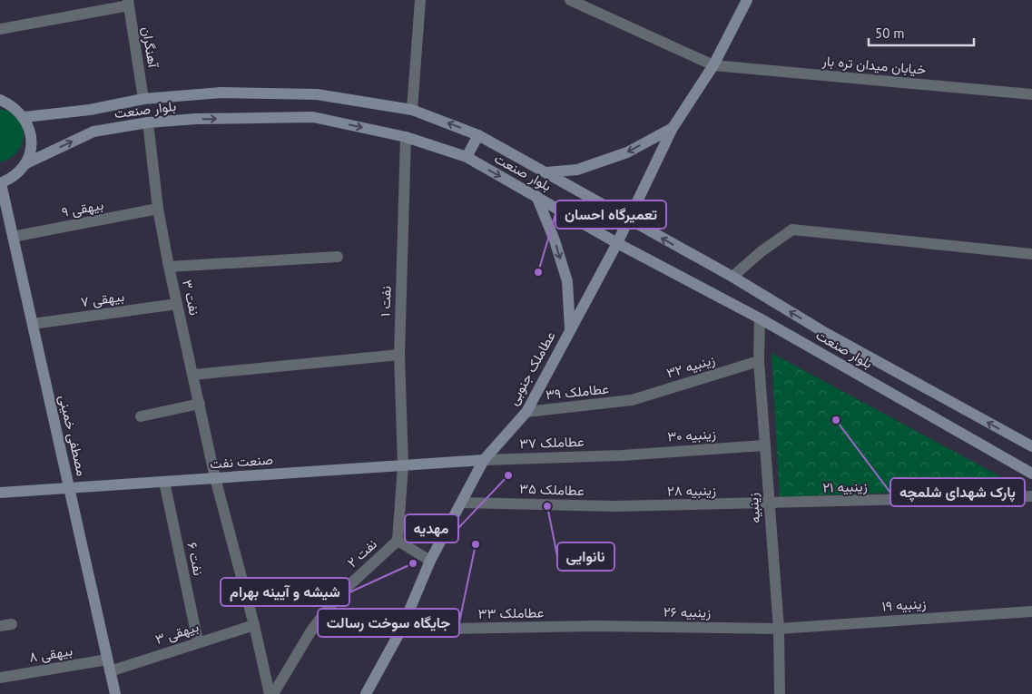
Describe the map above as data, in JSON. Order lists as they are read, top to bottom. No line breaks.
{"streets":{"main road":["بلوار صنعت","عطاملک جنوبی","مصطفی خمینی","صنعت نفت"],"street":["آهنگران","خیابان میدان تره بار","بیهقی ۹","نفت ۳","بیهقی ۷","نفت ۱","زینبیه ۳۲","عطاملک ۳۹","زینبیه ۳۰","عطاملک ۳۷","زینبیه ۲۱","عطاملک ۳۵","زینبیه ۲۸","زینبیه","نفت ۲","نفت ۶","زینبیه ۱۹","زینبیه ۲۶","عطاملک ۳۳","بیهقی ۳","بیهقی ۸"]},"crossings":[["آهنگران","بلوار صنعت"],["خیابان میدان تره بار","عطاملک جنوبی"],["بلوار صنعت","نفت ۳"],["بلوار صنعت","نفت ۱"],["بلوار صنعت","عطاملک جنوبی"],["بلوار صنعت","زینبیه"],["بیهقی ۹","نفت ۳"],["بیهقی ۹","مصطفی خمینی"],["نفت ۳","بیهقی ۷"],["نفت ۳","صنعت نفت"],["نفت ۳","بیهقی ۳"],["بیهقی ۷","مصطفی خمینی"],["نفت ۱","صنعت نفت"],["نفت ۱","نفت ۲"],["زینبیه ۳۲","عطاملک ۳۹"],["زینبیه ۳۲","زینبیه"],["عطاملک جنوبی","عطاملک ۳۹"],["عطاملک جنوبی","عطاملک ۳۷"],["عطاملک جنوبی","صنعت نفت"],["عطاملک جنوبی","عطاملک ۳۵"],["عطاملک جنوبی","عطاملک ۳۳"],["مصطفی خمینی","صنعت نفت"],["مصطفی خمینی","بیهقی ۳"],["مصطفی خمینی","بیهقی ۸"],["زینبیه ۳۰","عطاملک ۳۷"],["زینبیه ۳۰","زینبیه"],["عطاملک ۳۷","صنعت نفت"],["صنعت نفت","نفت ۲"],["صنعت نفت","نفت ۶"],["زینبیه ۲۱","زینبیه ۲۸"],["زینبیه ۲۱","زینبیه"],["عطاملک ۳۵","زینبیه ۲۸"],["زینبیه ۲۸","زینبیه"],["زینبیه","زینبیه ۱۹"],["زینبیه","زینبیه ۲۶"],["نفت ۶","بیهقی ۳"],["زینبیه ۱۹","زینبیه ۲۶"],["زینبیه ۲۶","عطاملک ۳۳"]],"places":["تعمیرگاه احسان","پارک شهدای شلمچه","مهدیه","نانوایی","جایگاه سوخت رسالت","شیشه و آیینه بهرام"],"scale_bar":"50 m"}
